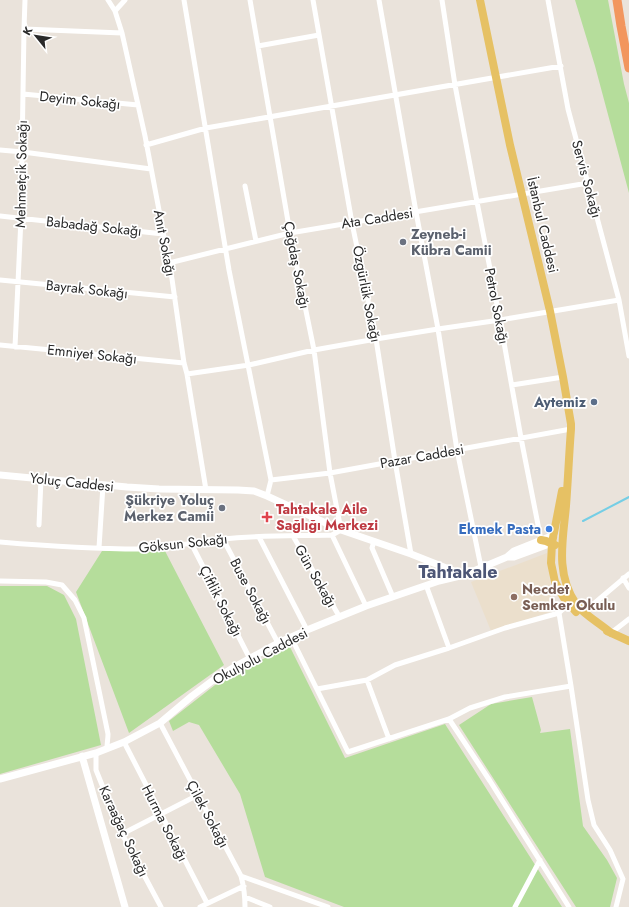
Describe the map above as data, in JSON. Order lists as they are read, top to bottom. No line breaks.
{"streets":{"main road":["İstanbul Caddesi"],"street":["Deyim Sokağı","Mehmetçik Sokağı","Servis Sokağı","Ata Caddesi","Babadağ Sokağı","Anıt Sokağı","Çağdaş Sokağı","Bayrak Sokağı","Özgürlük Sokağı","Petrol Sokağı","Emniyet Sokağı","Pazar Caddesi","Yoluç Caddesi","Göksun Sokağı","Gün Sokağı","Buse Sokağı","Çiftlik Sokağı","Okulyolu Caddesi","Çilek Sokağı","Hurma Sokağı","Karaağaç Sokağı"]},"crossings":[["Deyim Sokağı","Mehmetçik Sokağı"],["Deyim Sokağı","Anıt Sokağı"],["Mehmetçik Sokağı","Babadağ Sokağı"],["Mehmetçik Sokağı","Bayrak Sokağı"],["Mehmetçik Sokağı","Emniyet Sokağı"],["Servis Sokağı","Ata Caddesi"],["Ata Caddesi","İstanbul Caddesi"],["Ata Caddesi","Anıt Sokağı"],["Ata Caddesi","Çağdaş Sokağı"],["Ata Caddesi","Özgürlük Sokağı"],["Ata Caddesi","Petrol Sokağı"],["İstanbul Caddesi","Pazar Caddesi"],["Babadağ Sokağı","Anıt Sokağı"],["Anıt Sokağı","Bayrak Sokağı"],["Anıt Sokağı","Emniyet Sokağı"],["Anıt Sokağı","Yoluç Caddesi"],["Çağdaş Sokağı","Pazar Caddesi"],["Çağdaş Sokağı","Yoluç Caddesi"],["Çağdaş Sokağı","Göksun Sokağı"],["Özgürlük Sokağı","Pazar Caddesi"],["Özgürlük Sokağı","Yoluç Caddesi"],["Petrol Sokağı","Pazar Caddesi"],["Yoluç Caddesi","Göksun Sokağı"],["Yoluç Caddesi","Okulyolu Caddesi"],["Göksun Sokağı","Gün Sokağı"],["Göksun Sokağı","Buse Sokağı"],["Göksun Sokağı","Çiftlik Sokağı"],["Gün Sokağı","Okulyolu Caddesi"],["Buse Sokağı","Okulyolu Caddesi"],["Çiftlik Sokağı","Okulyolu Caddesi"],["Okulyolu Caddesi","Çilek Sokağı"],["Okulyolu Caddesi","Hurma Sokağı"],["Okulyolu Caddesi","Karaağaç Sokağı"]],"districts":["Tahtakale"],"places":{"other":["Zeyneb-i Kübra Camii","Aytemiz","Şükriye Yoluç Merkez Camii","Ekmek Pasta","Necdet Semker Okulu"],"health":["Tahtakale Aile Sağlığı Merkezi"]},"north":"top left"}
